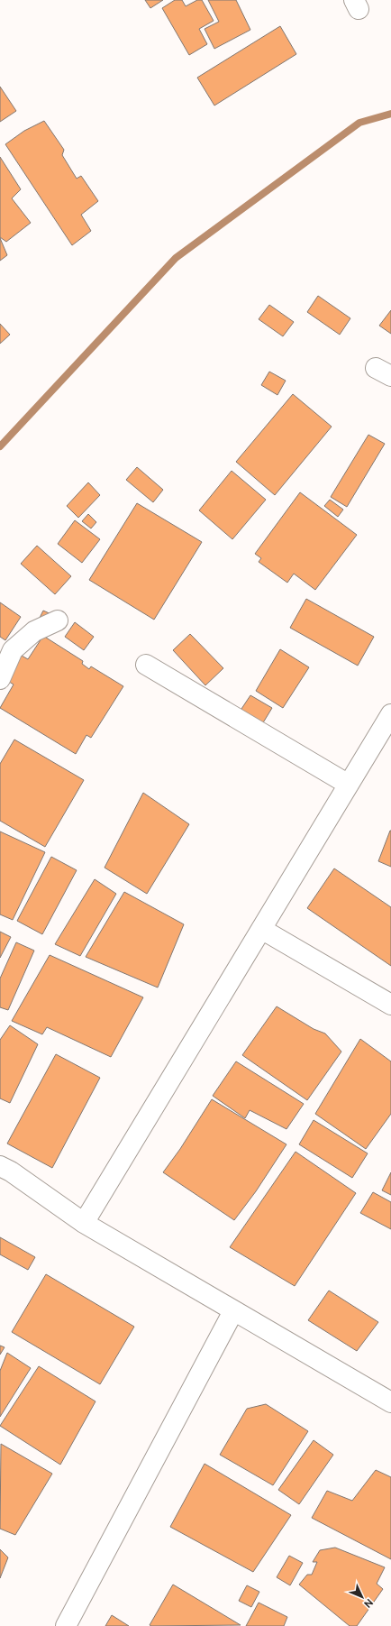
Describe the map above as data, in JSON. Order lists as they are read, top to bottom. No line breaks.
{"north":"bottom right"}
